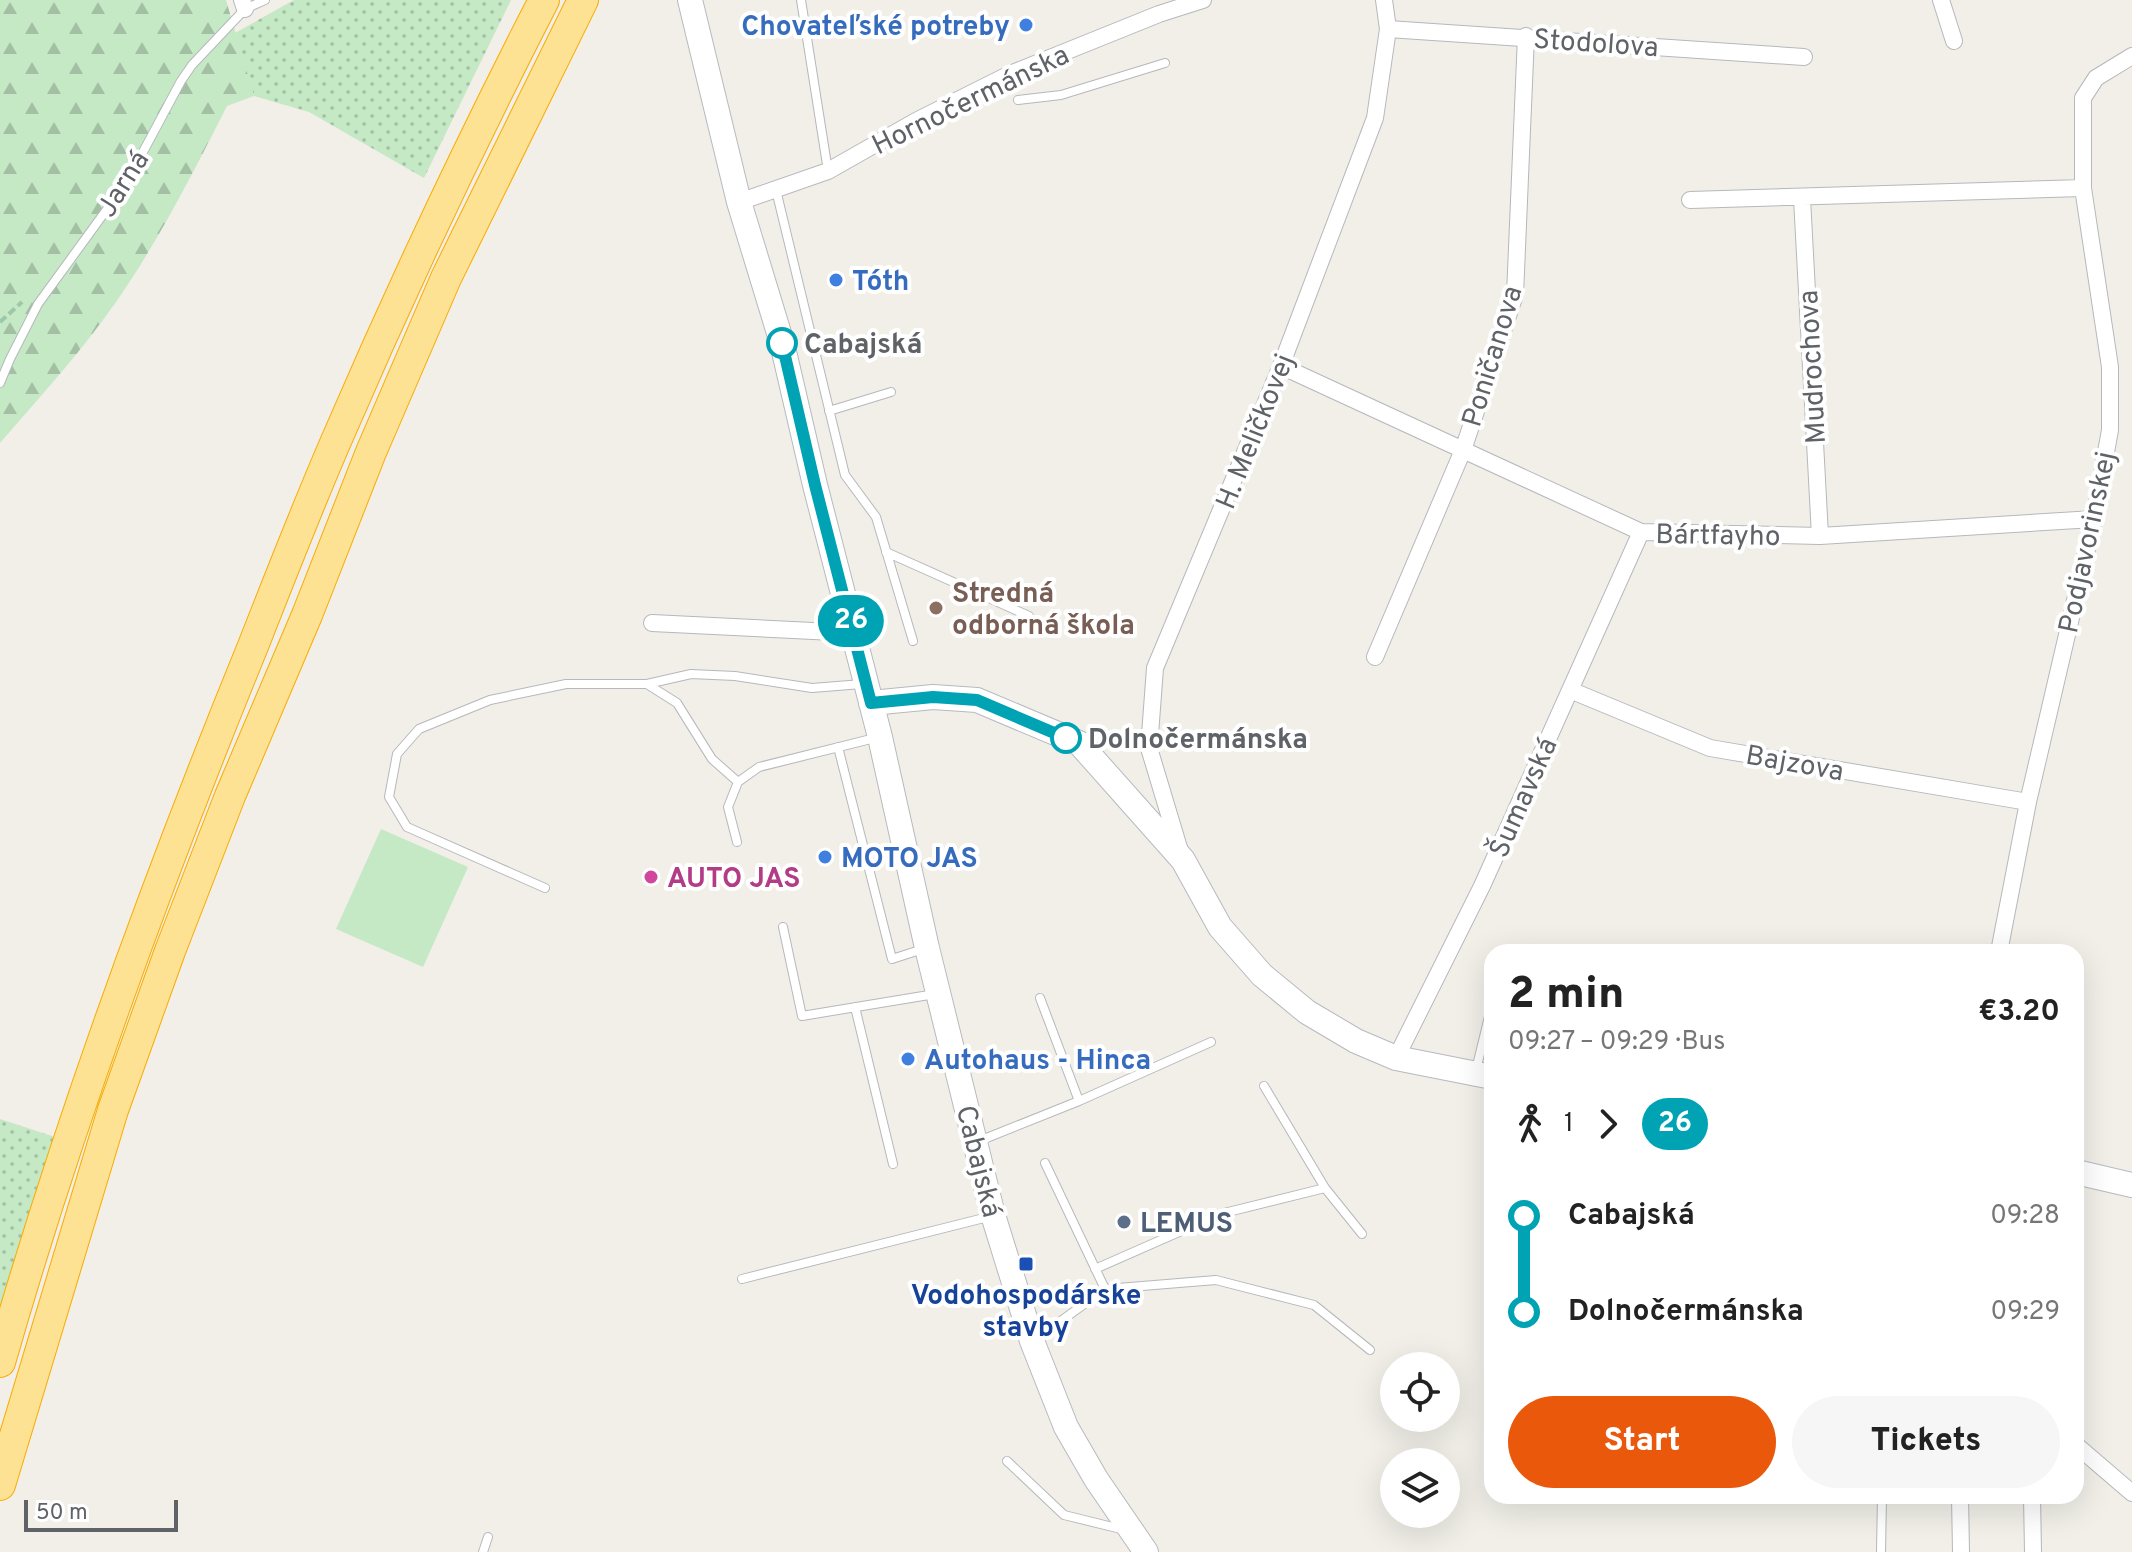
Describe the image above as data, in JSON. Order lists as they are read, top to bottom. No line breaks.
{"streets":{"main road":["Cabajská"],"street":["Stodolova","Hornočermánska","Poničanova","Mudrochova","H. Meličkovej","Bártfayho","Podjavorinskej","Bajzova","Šumavská"],"lane":["Jarná"]},"crossings":[["Stodolova","Poničanova"],["Stodolova","H. Meličkovej"],["Hornočermánska","Cabajská"],["Poničanova","Bártfayho"],["Mudrochova","Bártfayho"],["H. Meličkovej","Bártfayho"],["Bártfayho","Podjavorinskej"],["Bártfayho","Šumavská"],["Podjavorinskej","Bajzova"],["Bajzova","Šumavská"]],"places":{"other":["Chovateľské potreby","Tóth","Cabajská","Stredná odborná škola","Dolnočermánska","MOTO JAS","AUTO JAS","Autohaus - Hinca","LEMUS"],"transit":["Vodohospodárske stavby"]},"lines":["bus line 26"],"scale_bar":"50 m","page":{"on_map":"26","heading":["2 min","09:27 – 09:29 · Bus","€3.20"],"legs":["1","26"],"list":[{"name":"Cabajská","value":"09:28"},{"name":"Dolnočermánska","value":"09:29"}],"buttons":["Start","Tickets"],"scale":"50 m"}}
